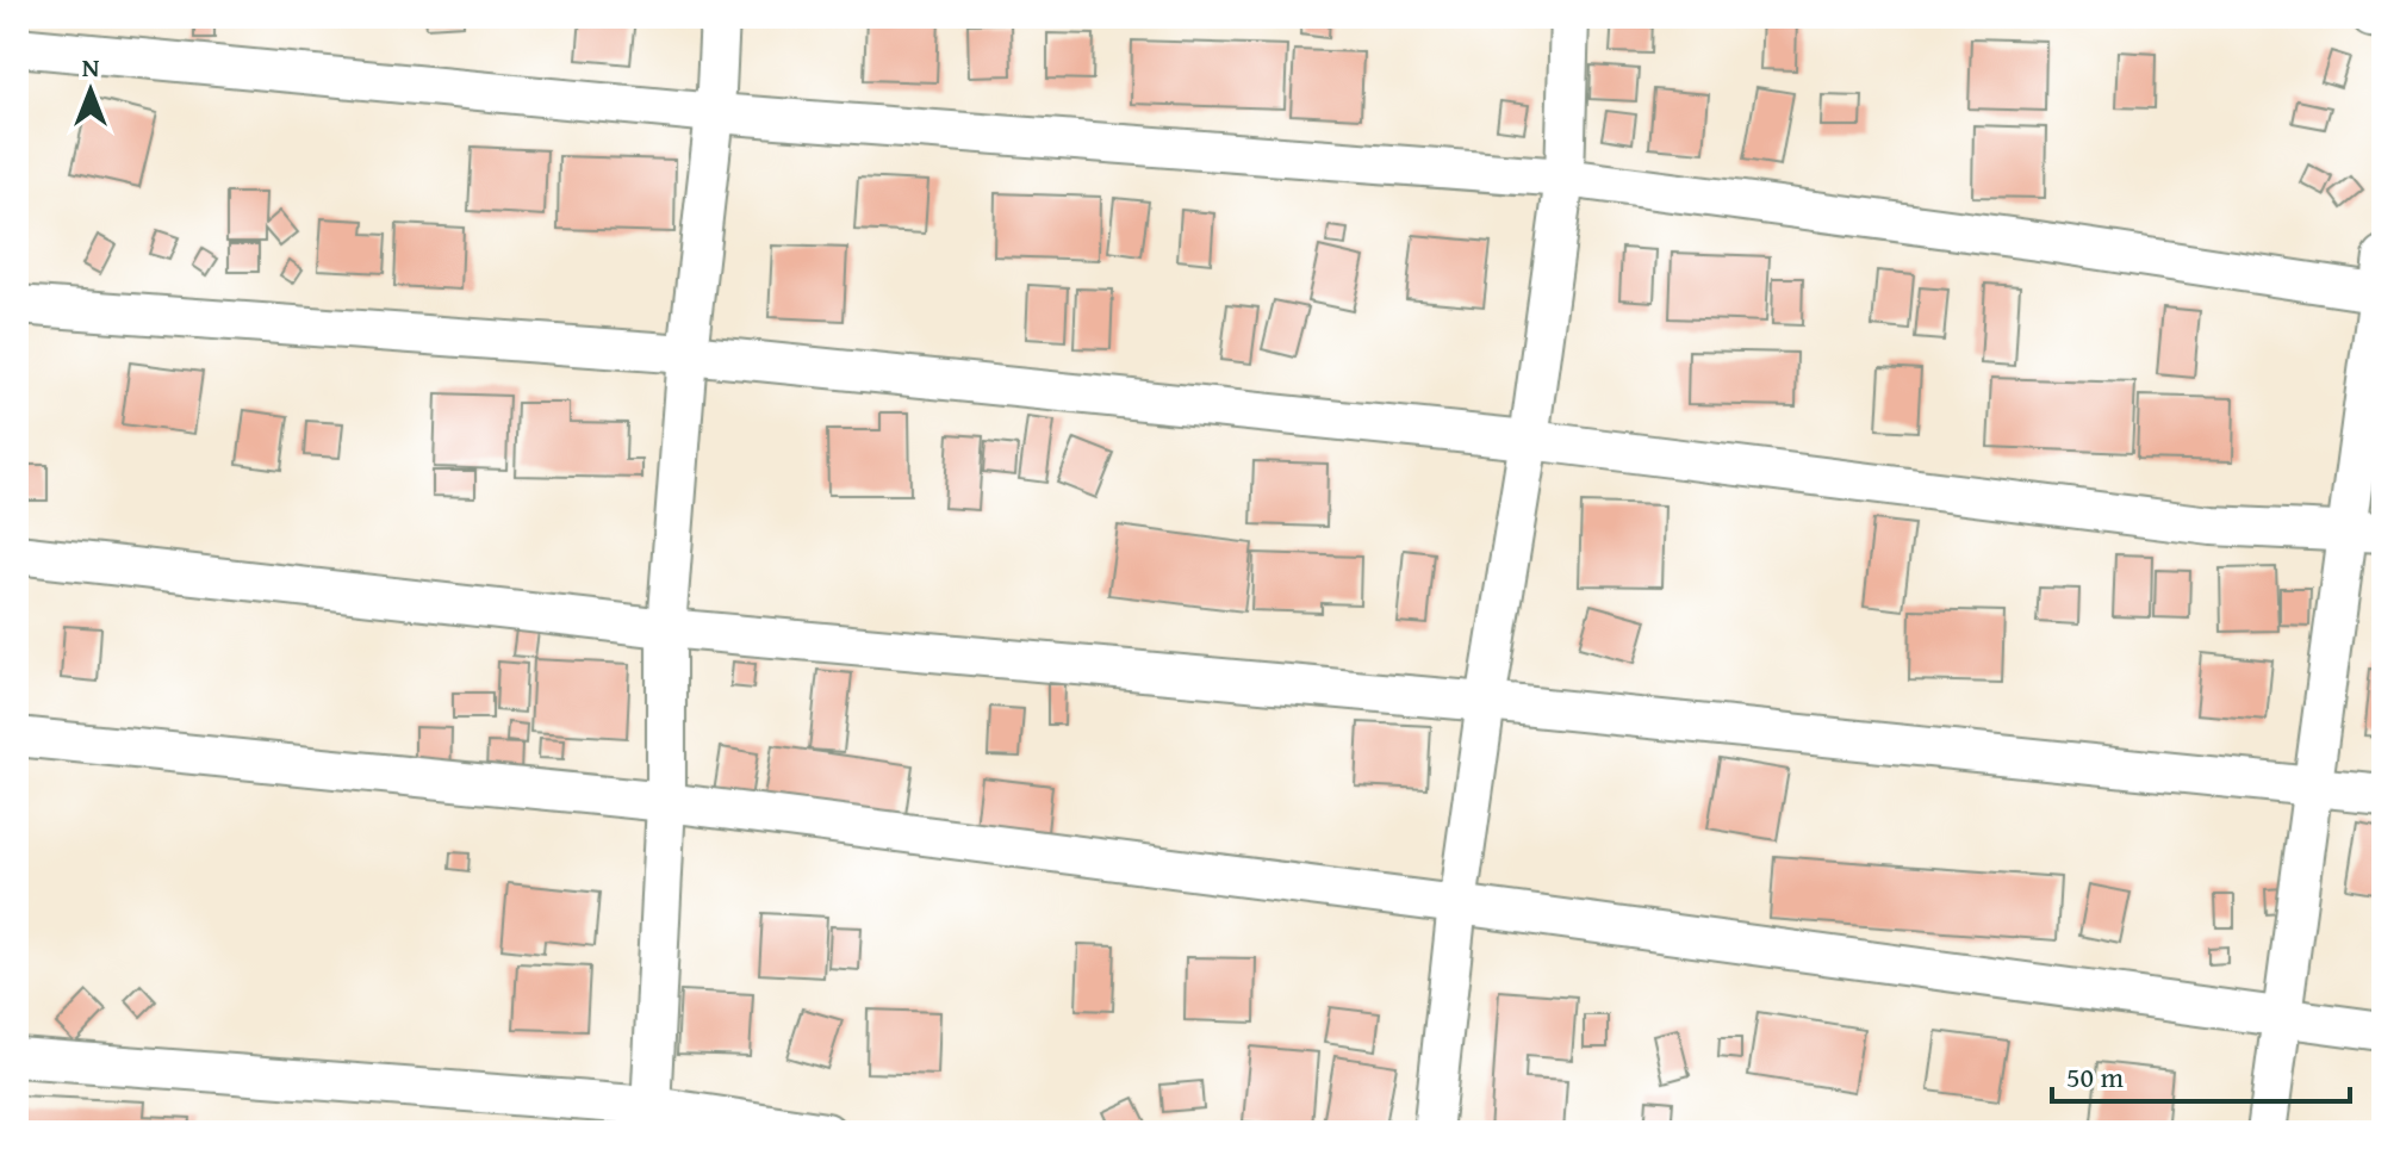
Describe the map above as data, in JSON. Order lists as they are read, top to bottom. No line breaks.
{"scale_bar":"50 m","north":"top"}
